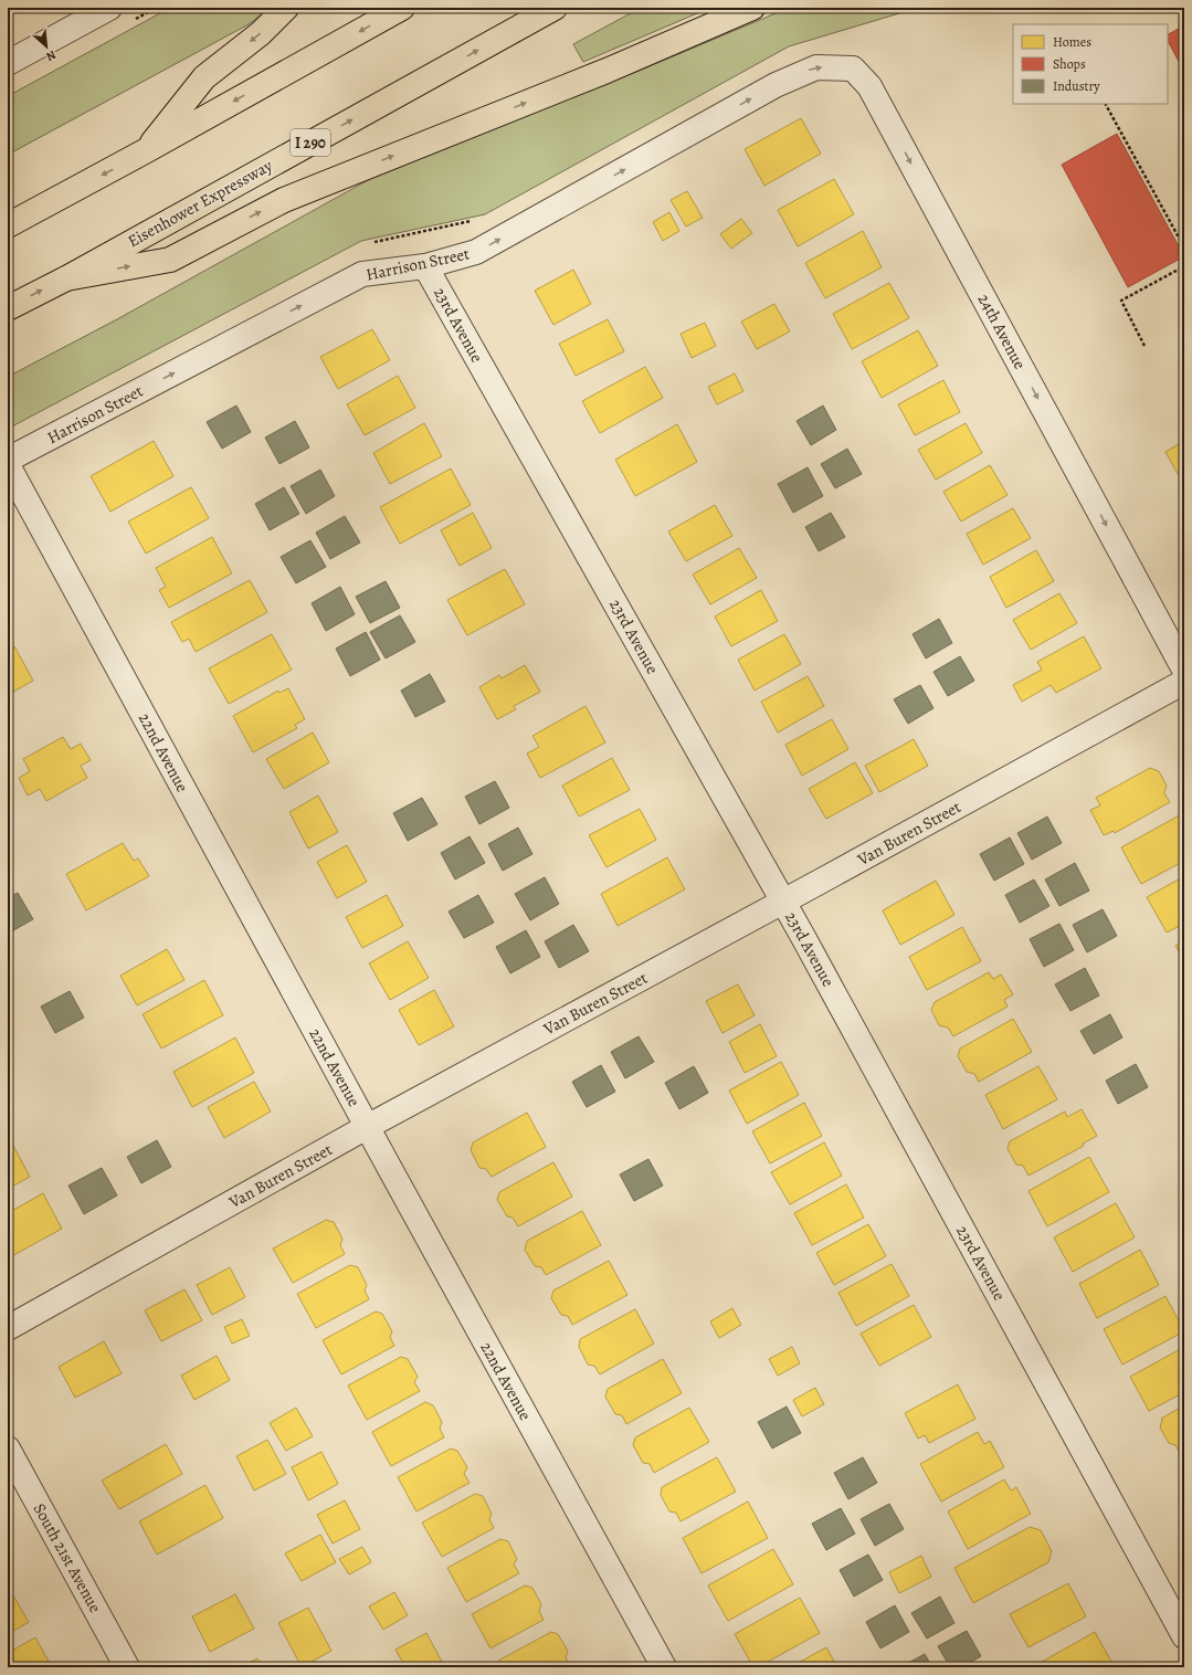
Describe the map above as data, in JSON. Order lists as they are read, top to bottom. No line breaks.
{"streets":{"highway":["I 290","Eisenhower Expressway"],"street":["Harrison Street","23rd Avenue","24th Avenue","22nd Avenue","Van Buren Street","South 21st Avenue"]},"crossings":[["Harrison Street","23rd Avenue"],["Harrison Street","24th Avenue"],["23rd Avenue","Van Buren Street"],["22nd Avenue","Van Buren Street"]],"one_way":["Harrison Street","24th Avenue"],"legend":["Homes","Shops","Industry"],"north":"bottom right"}
